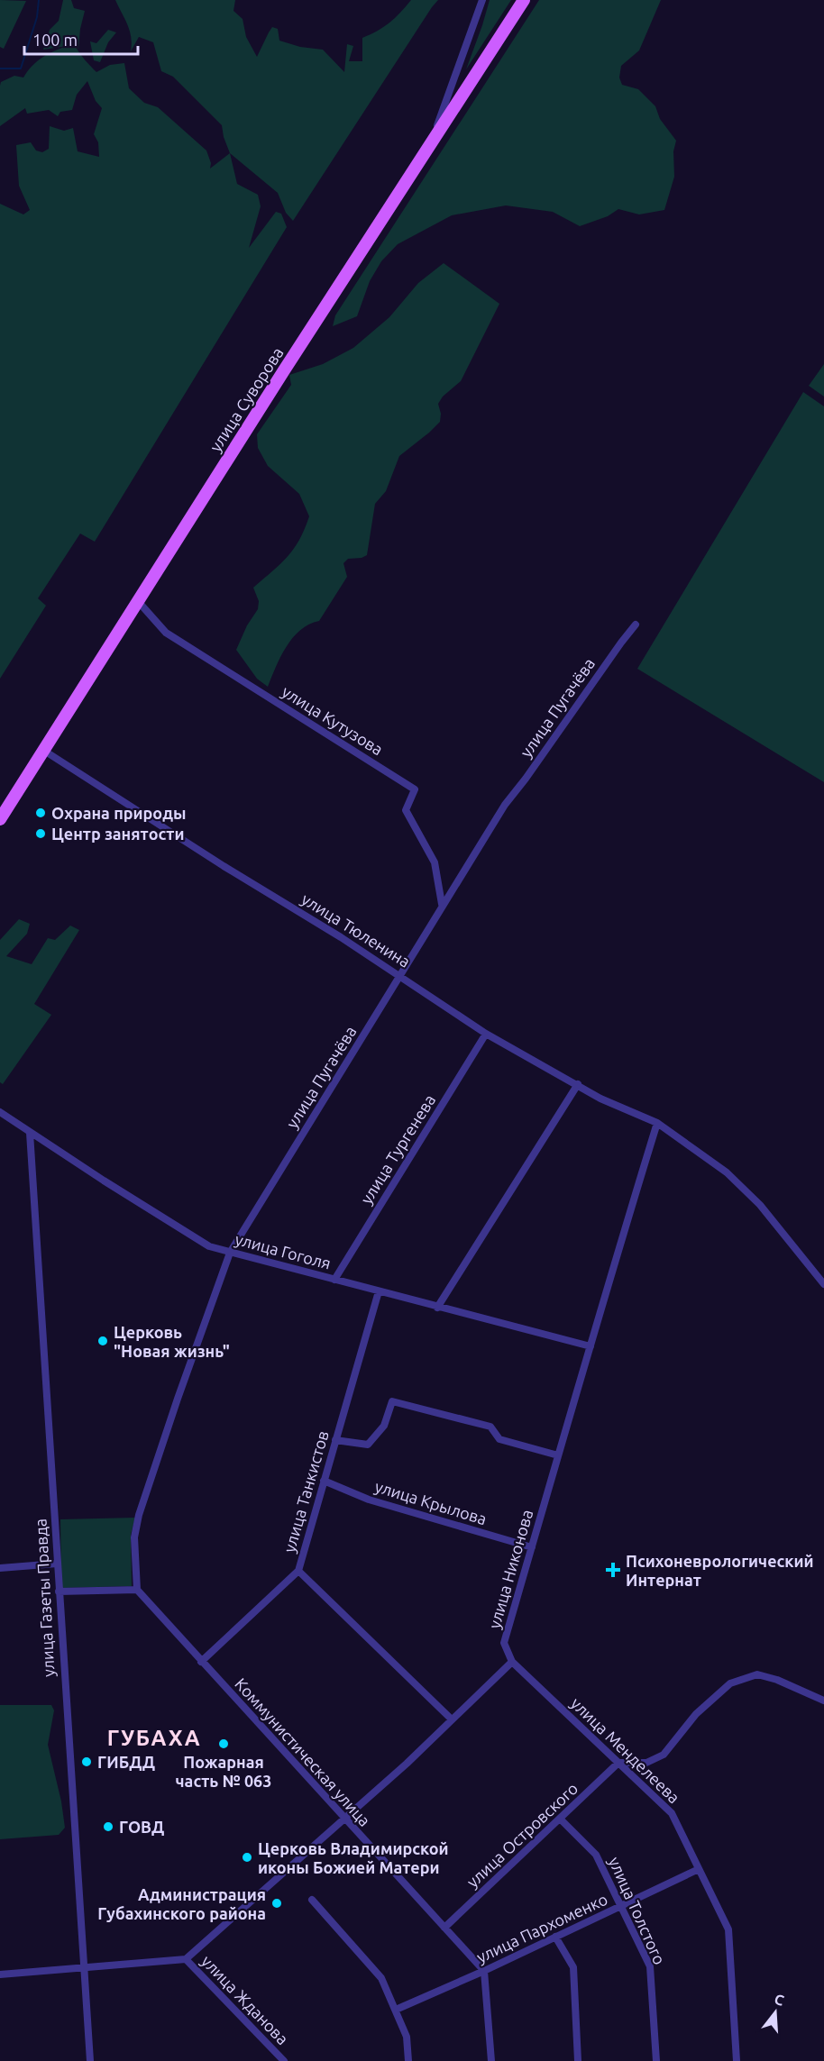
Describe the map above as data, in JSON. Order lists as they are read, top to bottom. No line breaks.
{"streets":{"main road":["улица Суворова"],"street":["улица Пугачёва","улица Кутузова","улица Тюленина","улица Тургенева","улица Гоголя","улица Танкистов","улица Крылова","улица Никонова","улица Газеты Правда","улица Менделеева","Коммунистическая улица","улица Островского","улица Толстого","улица Пархоменко","улица Жданова"]},"crossings":[["улица Суворова","улица Кутузова"],["улица Суворова","улица Тюленина"],["улица Пугачёва","улица Кутузова"],["улица Пугачёва","улица Тюленина"],["улица Пугачёва","улица Гоголя"],["улица Пугачёва","Коммунистическая улица"],["улица Тюленина","улица Тургенева"],["улица Тюленина","улица Никонова"],["улица Тургенева","улица Гоголя"],["улица Гоголя","улица Танкистов"],["улица Гоголя","улица Никонова"],["улица Гоголя","улица Газеты Правда"],["улица Танкистов","улица Крылова"],["улица Танкистов","Коммунистическая улица"],["улица Крылова","улица Никонова"],["улица Никонова","улица Менделеева"],["улица Менделеева","улица Островского"],["улица Менделеева","улица Пархоменко"],["Коммунистическая улица","улица Островского"],["Коммунистическая улица","улица Пархоменко"],["улица Островского","улица Толстого"],["улица Толстого","улица Пархоменко"]],"districts":["ГУБАХА"],"places":{"other":["Охрана природы","Центр занятости","Церковь \"Новая жизнь\"","Пожарная часть № 063","ГИБДД","ГОВД","Церковь Владимирской иконы Божией Матери","Администрация Губахинского района"],"health":["Психоневрологический Интернат"]},"scale_bar":"100 m","north":"top"}
